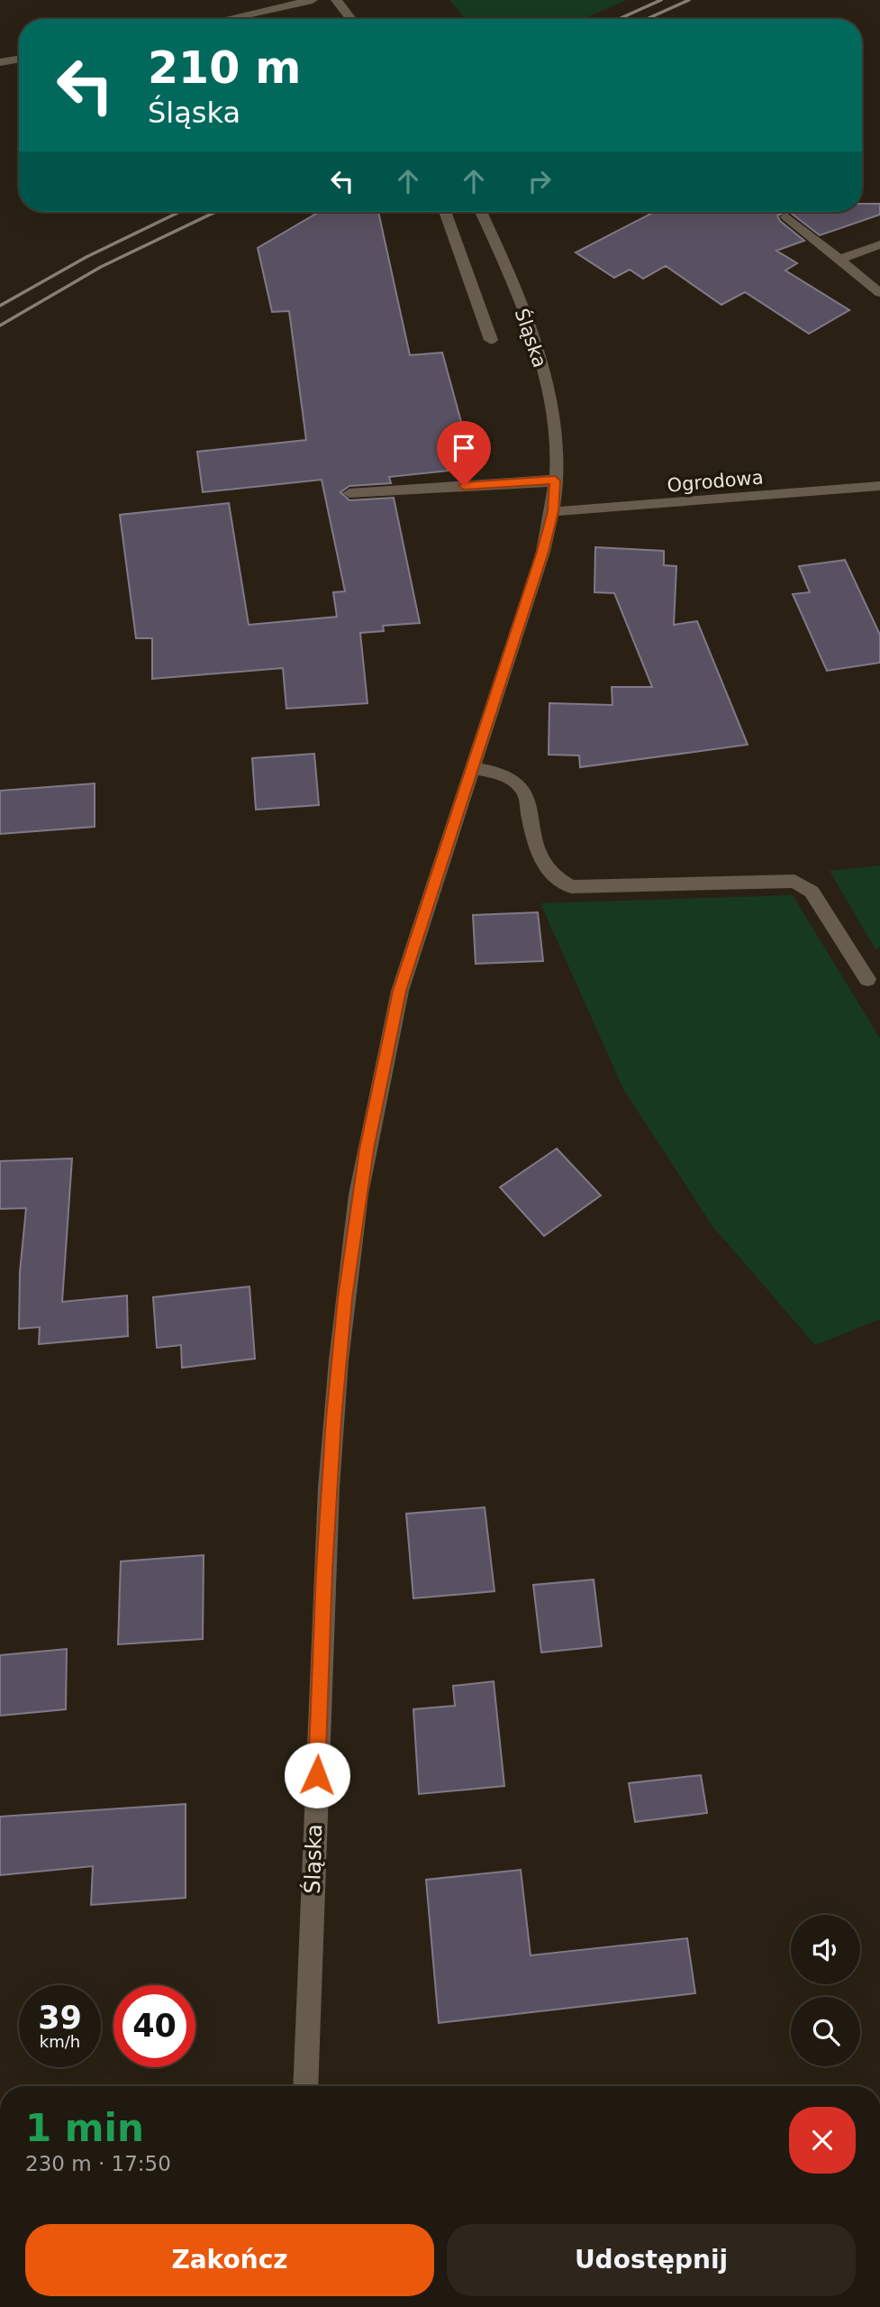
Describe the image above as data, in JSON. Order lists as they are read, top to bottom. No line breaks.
{"streets":{"street":["Śląska","Ogrodowa"]},"crossings":[["Śląska","Ogrodowa"]],"page":{"turn":["210 m","Śląska"],"speed":"39 km/h","limit":"40","heading":["1 min","230 m · 17:50"],"buttons":["Zakończ","Udostępnij"]}}
